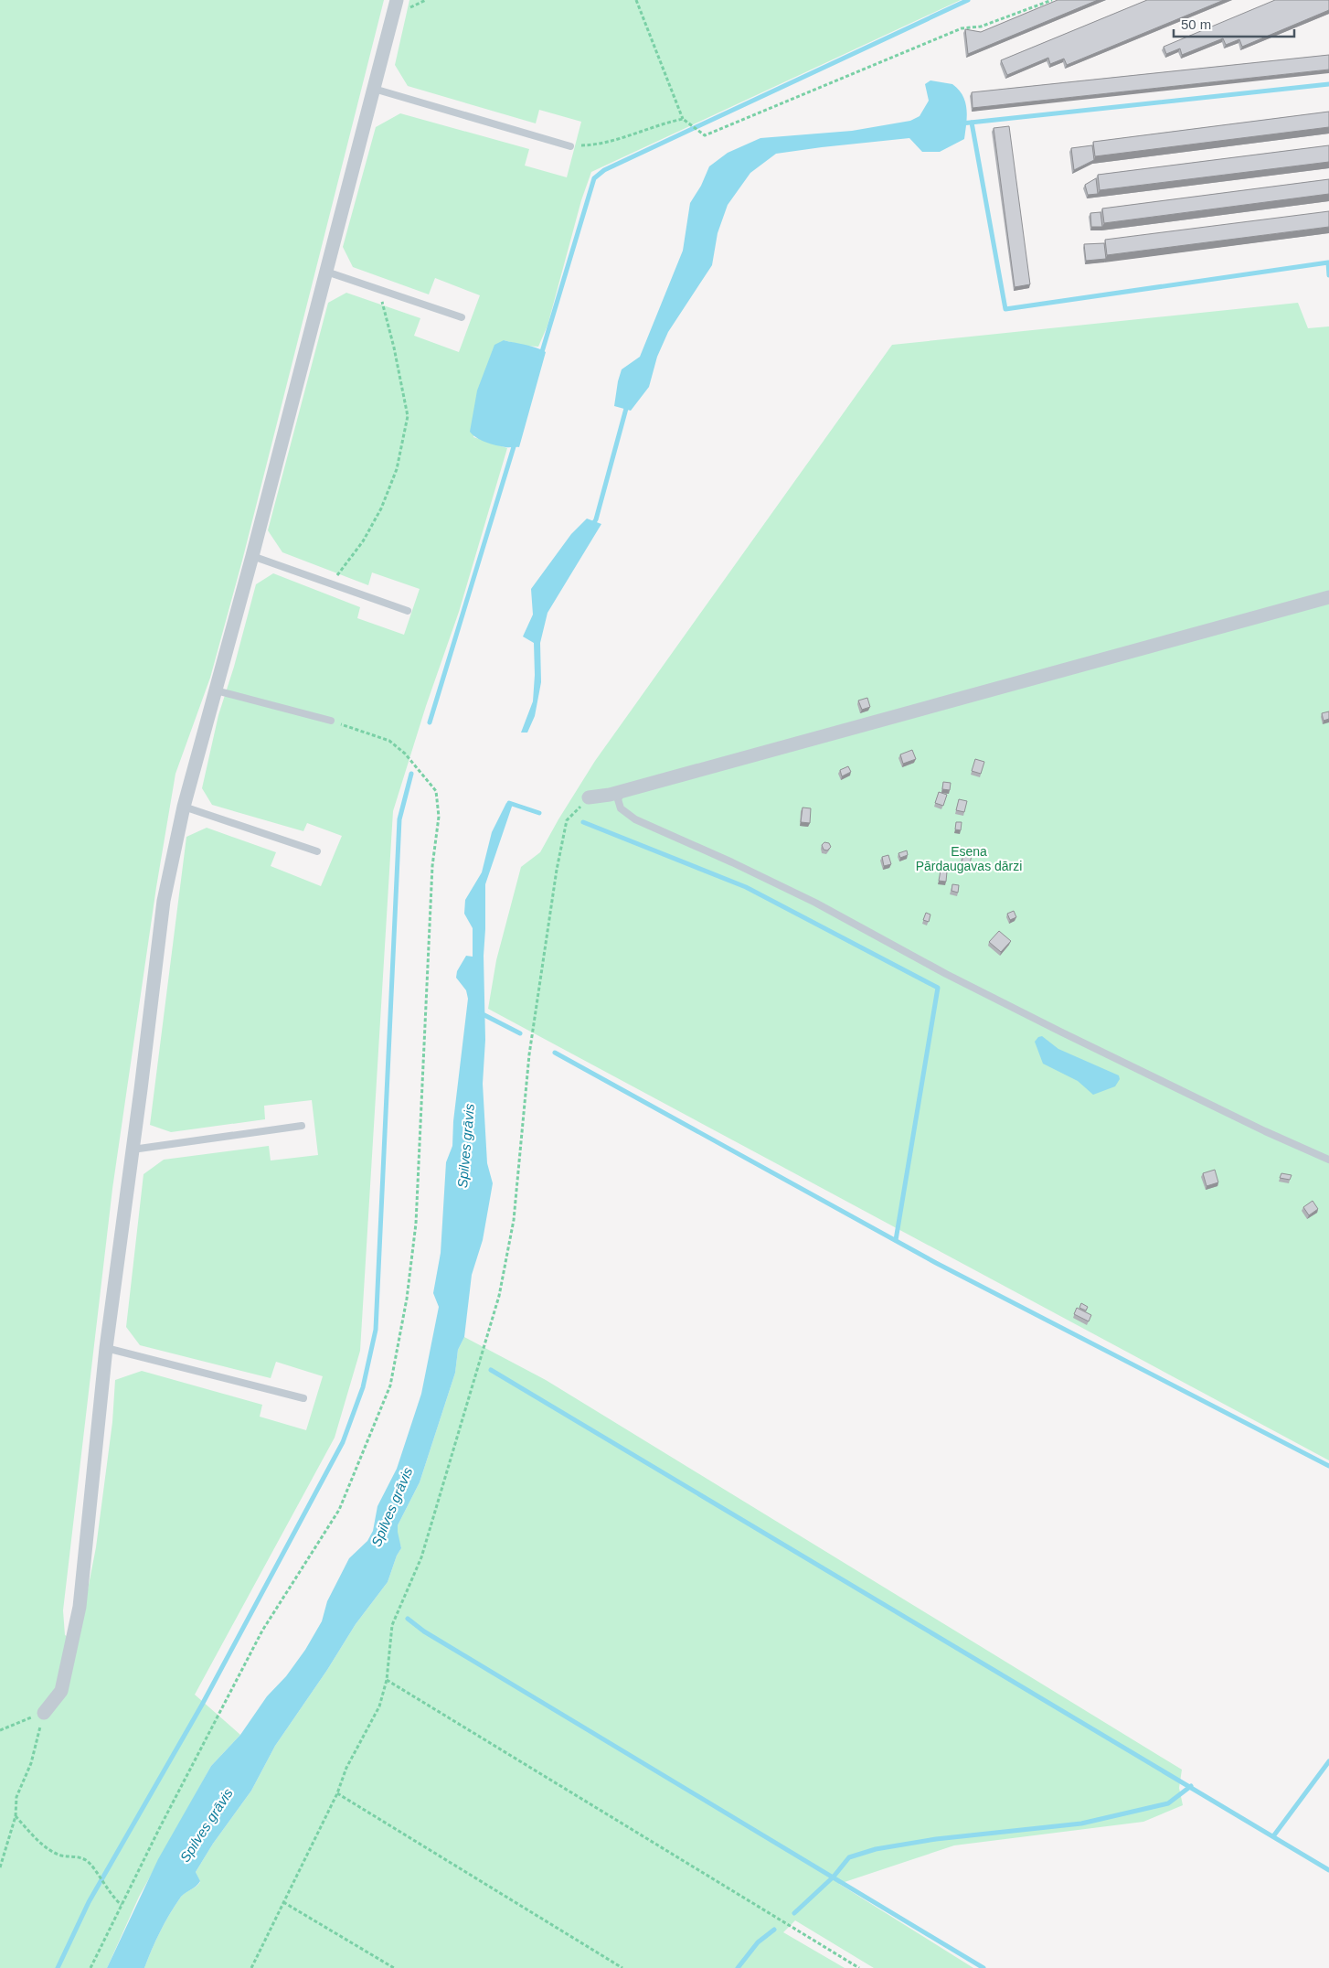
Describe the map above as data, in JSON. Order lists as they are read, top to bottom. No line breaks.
{"water":["Spilves grāvis"],"parks":["Esena Pārdaugavas dārzi"],"scale_bar":"50 m"}
